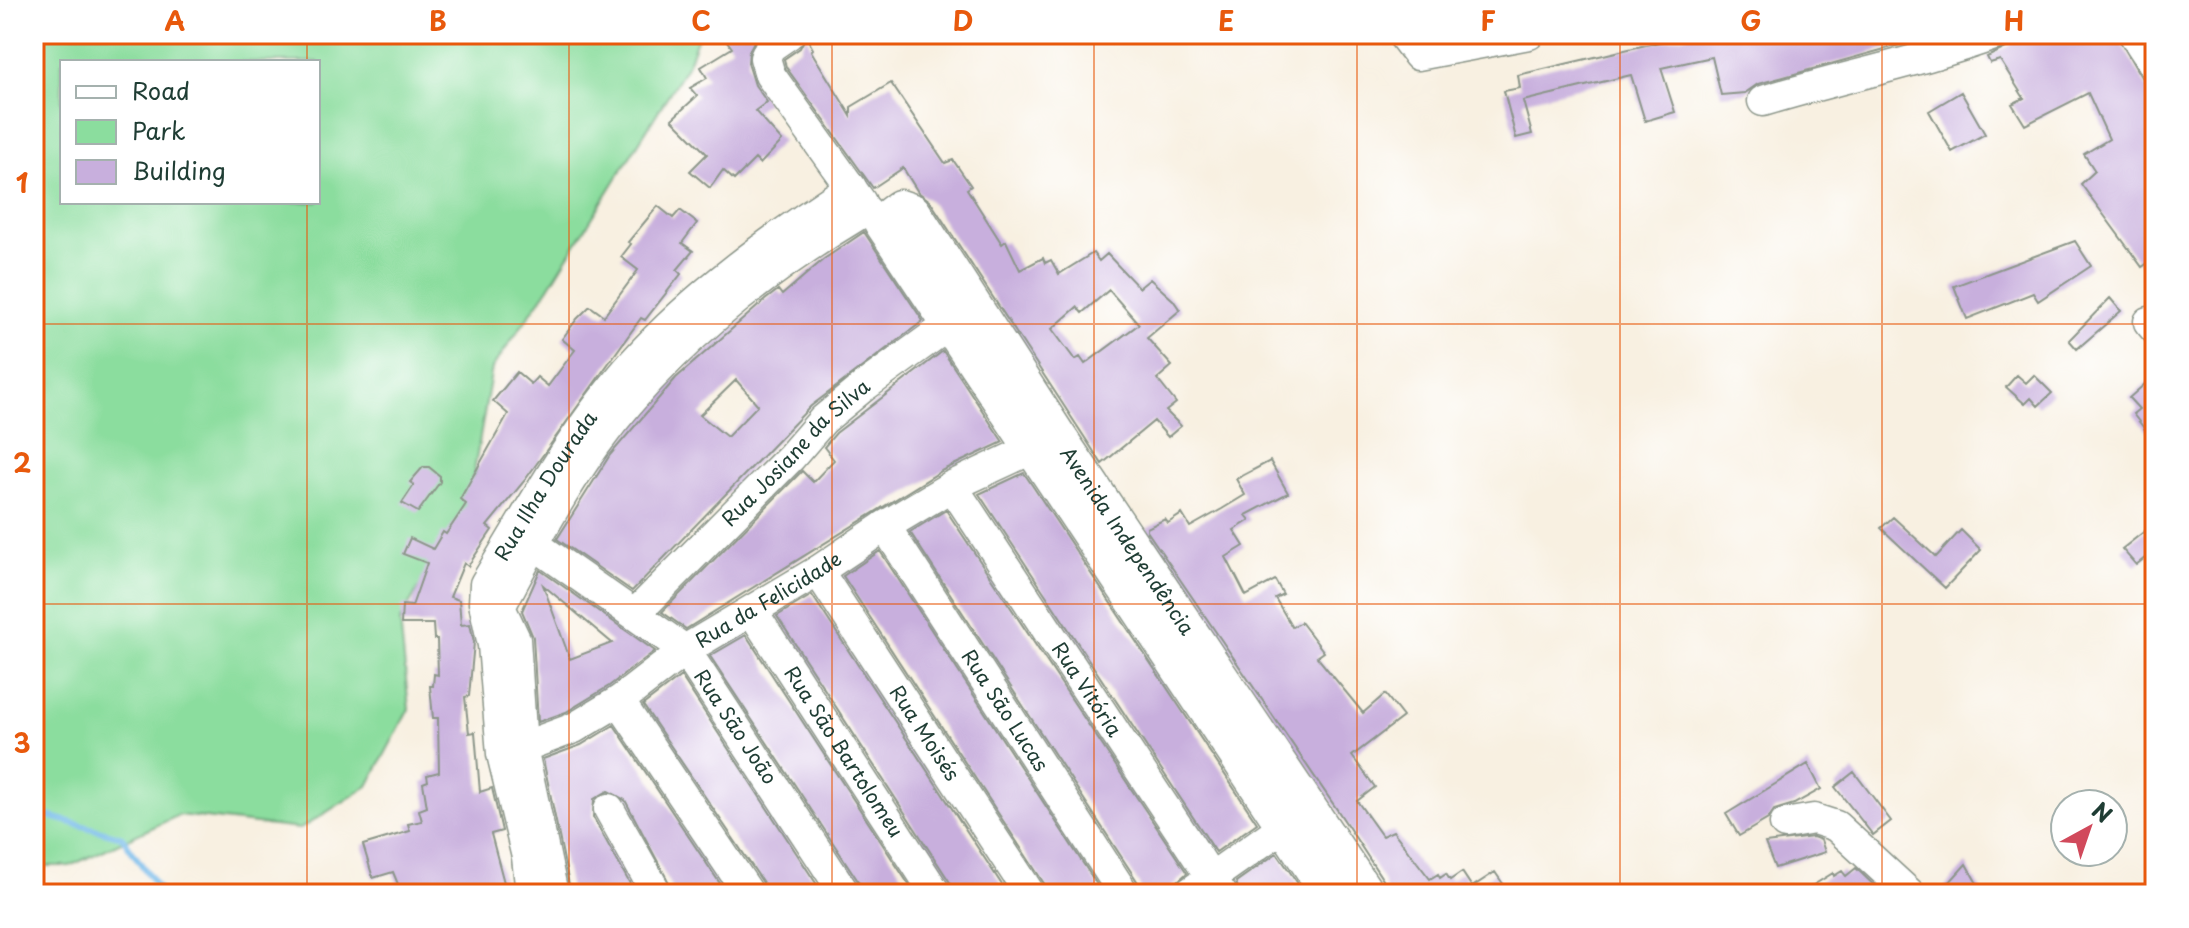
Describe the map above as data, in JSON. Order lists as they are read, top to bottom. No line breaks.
{"streets":{"main road":["Avenida Independência"],"street":["Rua Josiane da Silva","Rua Ilha Dourada","Rua da Felicidade","Rua Vitória","Rua São Lucas","Rua São João","Rua Moisés","Rua São Bartolomeu"]},"crossings":[["Rua Josiane da Silva","Avenida Independência"],["Rua Josiane da Silva","Rua São João"],["Rua Ilha Dourada","Avenida Independência"],["Rua Ilha Dourada","Rua da Felicidade"],["Rua Ilha Dourada","Rua São João"],["Avenida Independência","Rua da Felicidade"],["Rua da Felicidade","Rua Vitória"],["Rua da Felicidade","Rua São Lucas"],["Rua da Felicidade","Rua São João"],["Rua da Felicidade","Rua Moisés"],["Rua da Felicidade","Rua São Bartolomeu"]],"legend":["Road","Park","Building"],"north":"top right","grid":{"columns":["A","B","C","D","E","F","G","H"],"rows":["1","2","3"]}}
